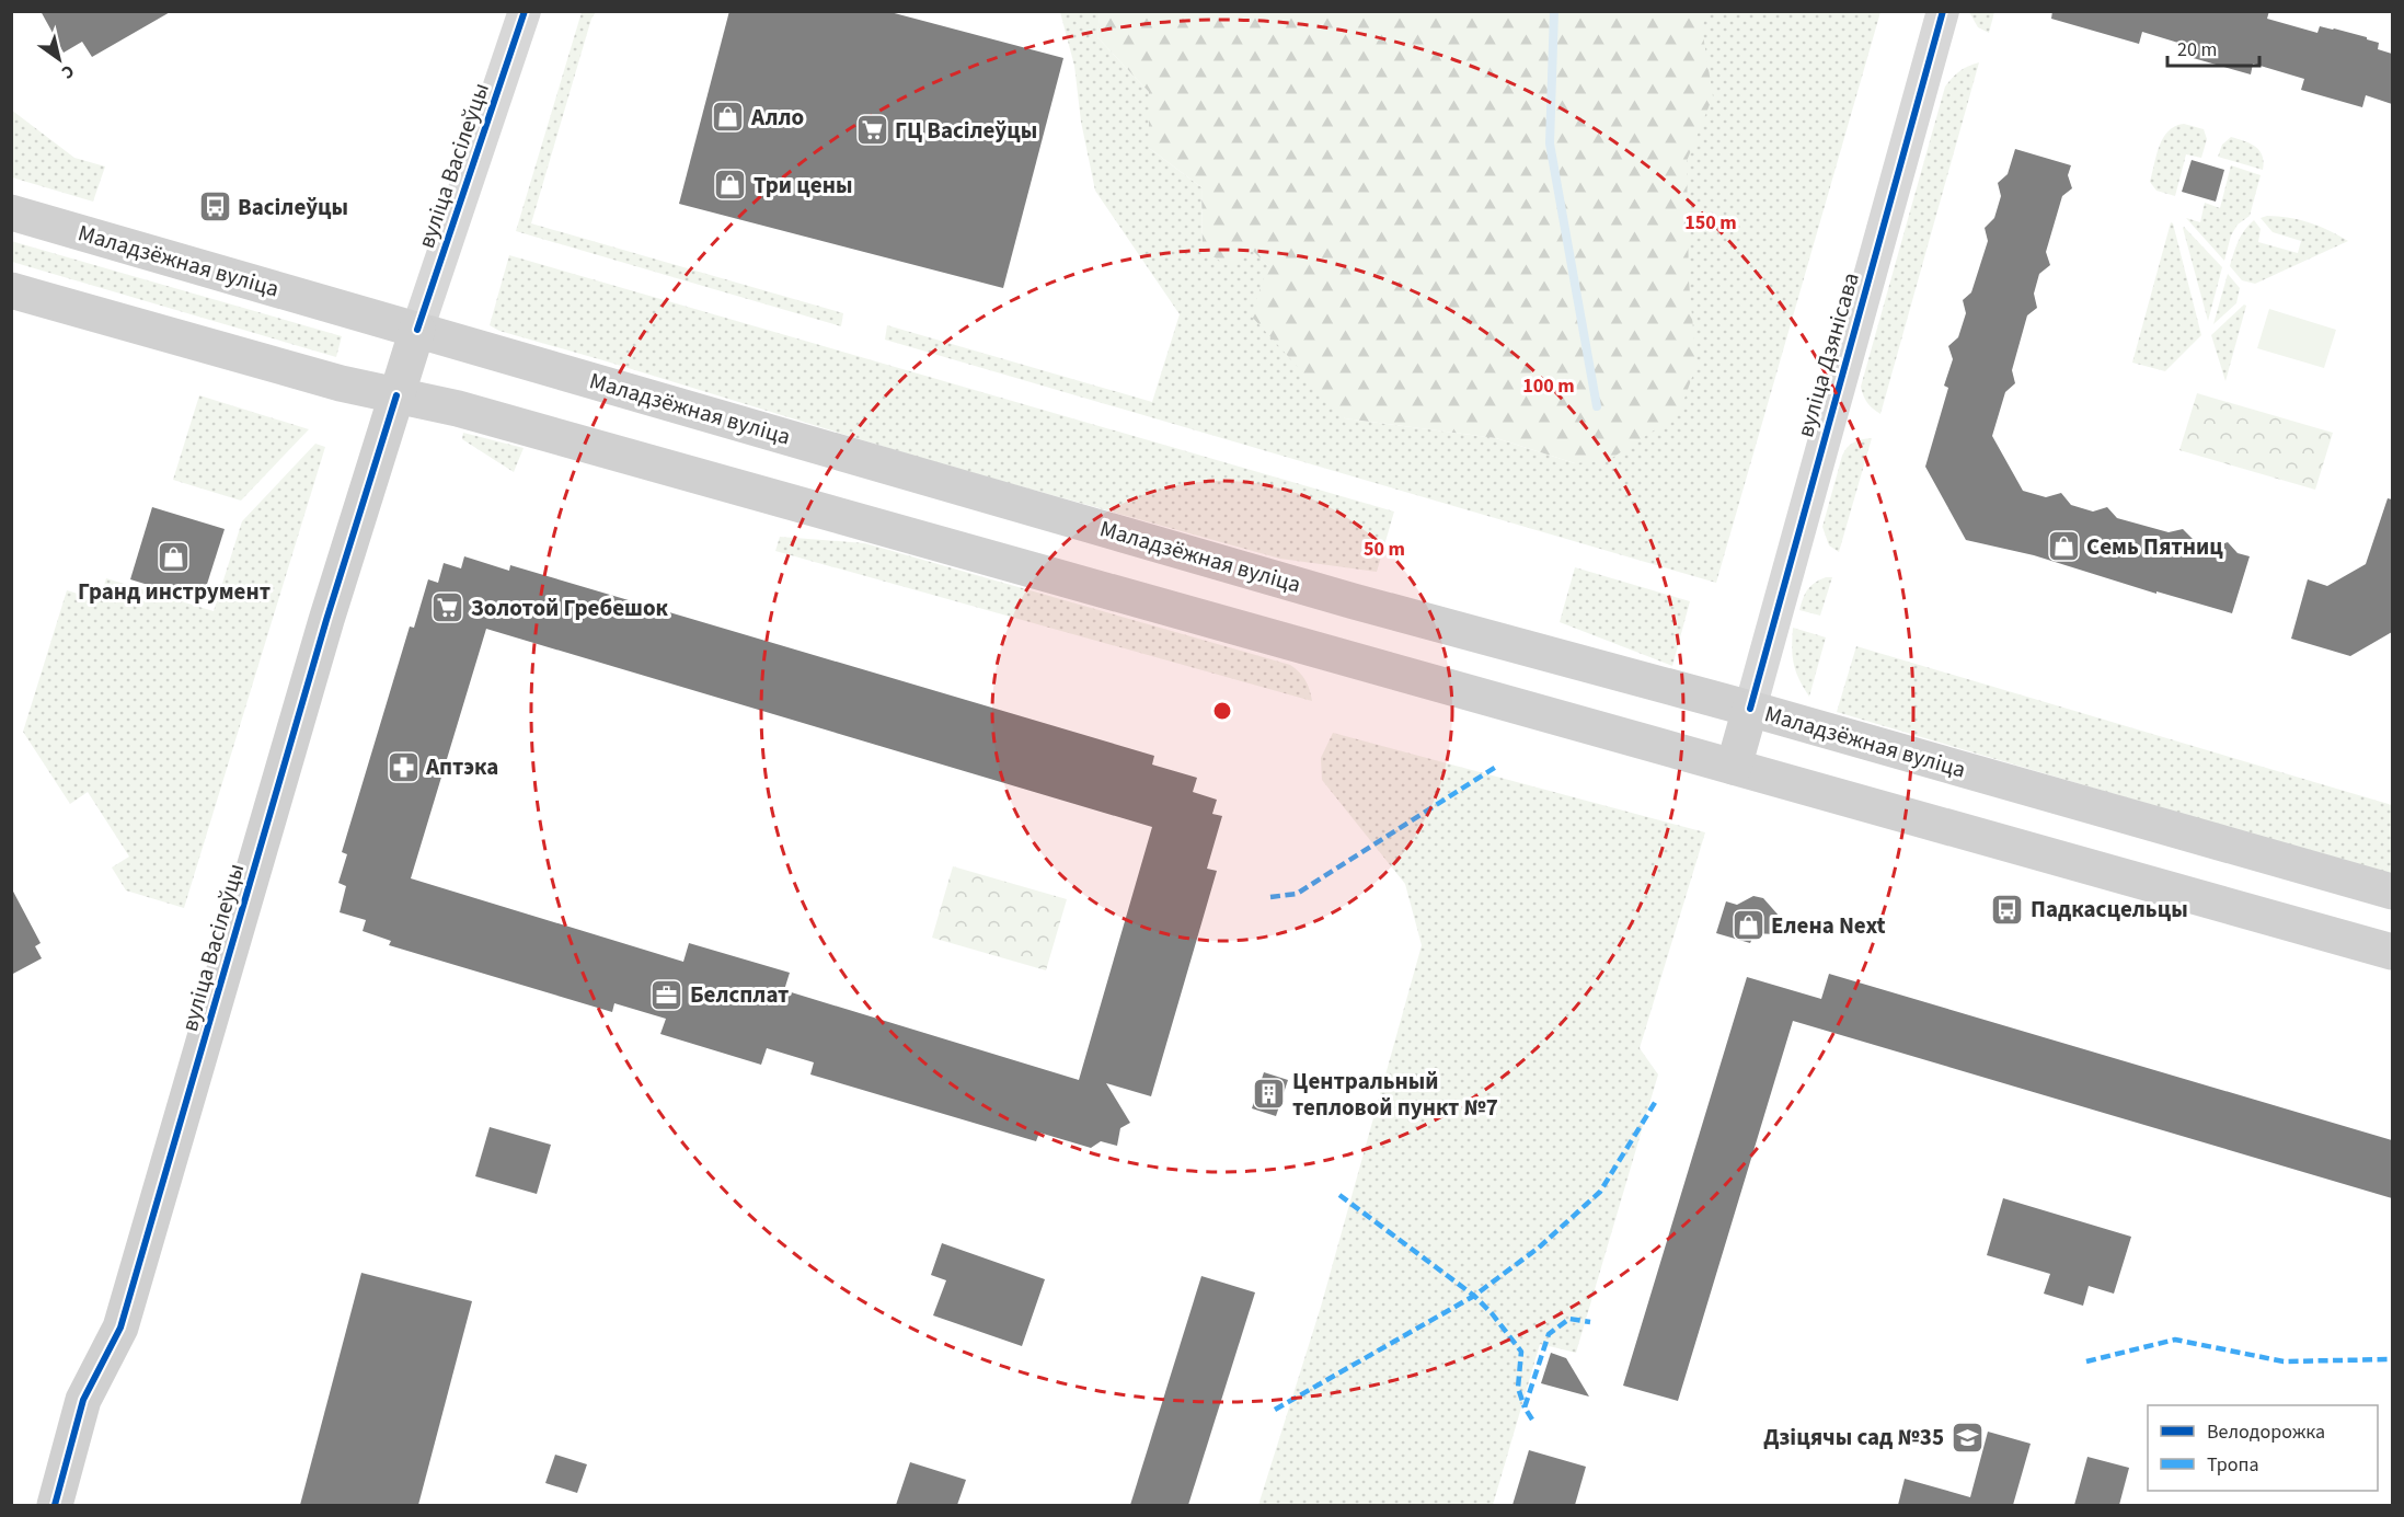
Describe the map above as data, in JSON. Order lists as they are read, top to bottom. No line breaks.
{"streets":{"main road":["вуліца Васілеўцы","Маладзёжная вуліца"],"street":["вуліца Дзянісава"]},"crossings":[["вуліца Васілеўцы","Маладзёжная вуліца"],["Маладзёжная вуліца","вуліца Дзянісава"]],"places":{"shop":["Алло","Три цены","Семь Пятниц","Гранд инструмент","Елена Next"],"supermarket":["ГЦ Васілеўцы","Золотой Гребешок"],"bus stop":["Васілеўцы","Падкасцельцы"],"pharmacy":["Аптэка"],"office":["Белсплат"],"building":["Центральный тепловой пункт №7"],"school or university":["Дзіцячы сад №35"]},"legend":["Велодорожка","Тропа"],"scale_bar":"20 m","north":"bottom right","rings":["150 m","100 m","50 m"]}
